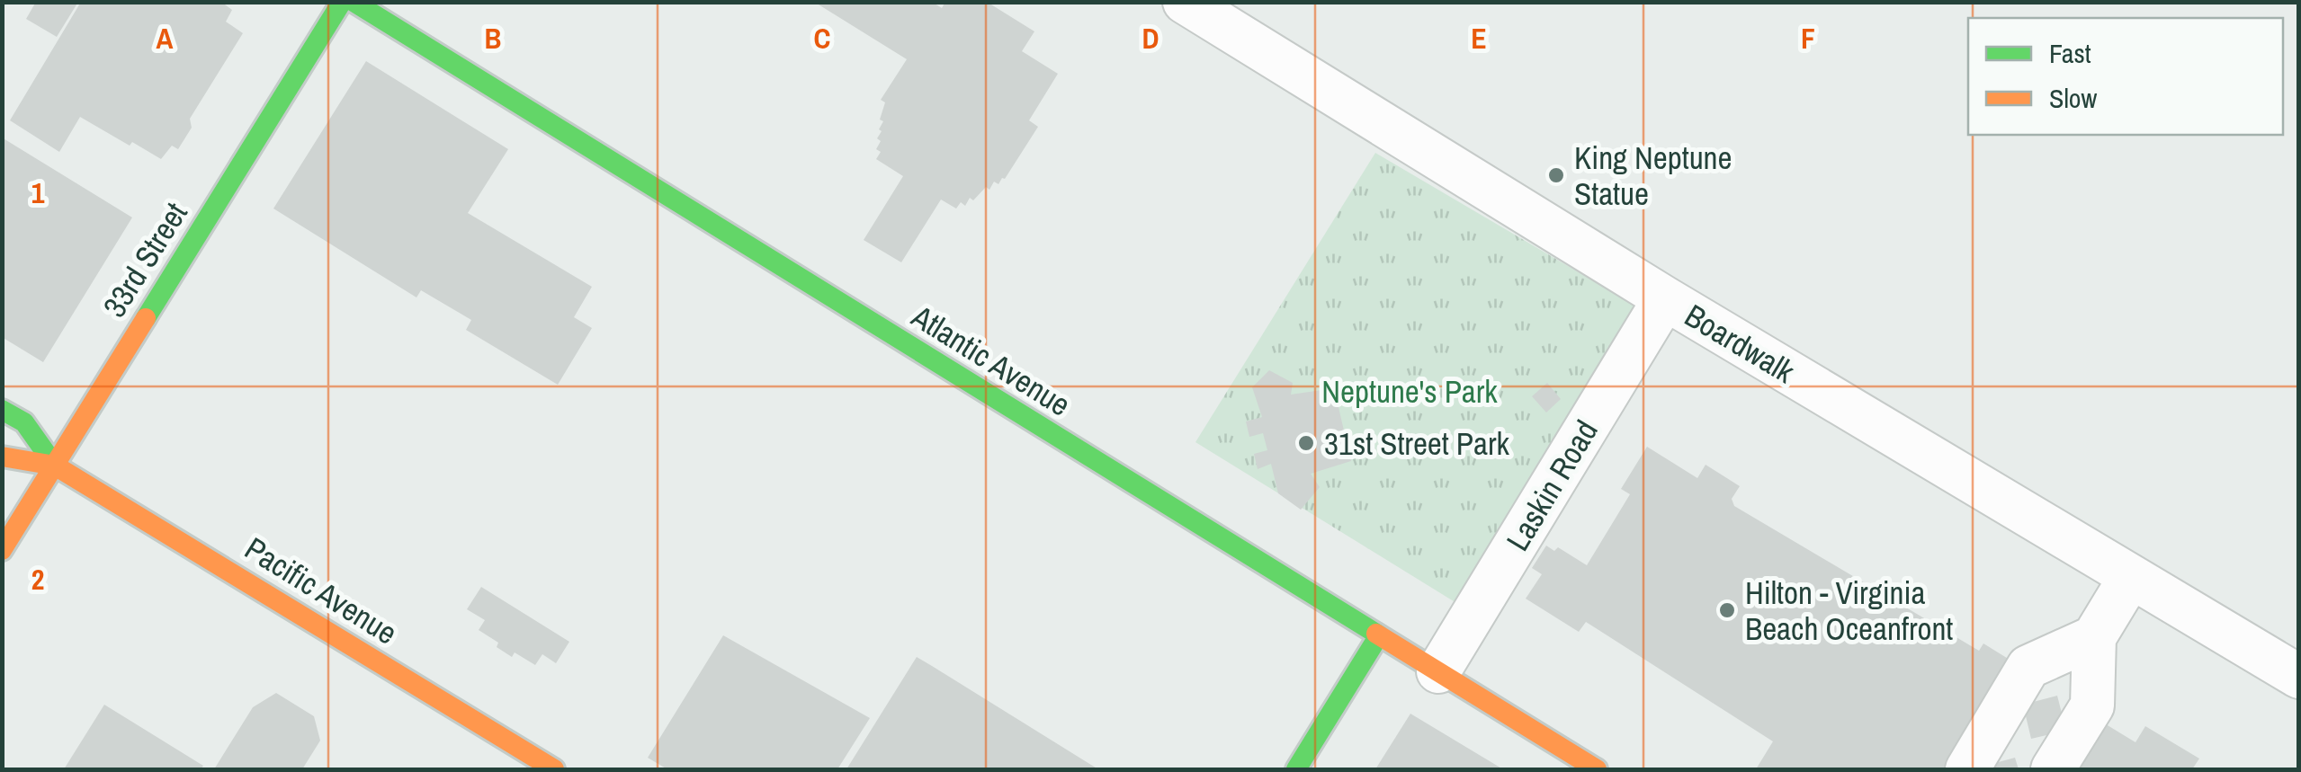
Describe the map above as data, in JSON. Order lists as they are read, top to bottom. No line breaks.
{"streets":{"main road":["33rd Street","Atlantic Avenue","Pacific Avenue"],"street":["Boardwalk","Laskin Road"]},"crossings":[["33rd Street","Pacific Avenue"],["Boardwalk","Laskin Road"],["Atlantic Avenue","Laskin Road"]],"parks":["Neptune's Park"],"places":["King Neptune Statue","31st Street Park","Hilton - Virginia Beach Oceanfront"],"legend":["Fast","Slow"],"grid":{"columns":["A","B","C","D","E","F"],"rows":["1","2"]}}
